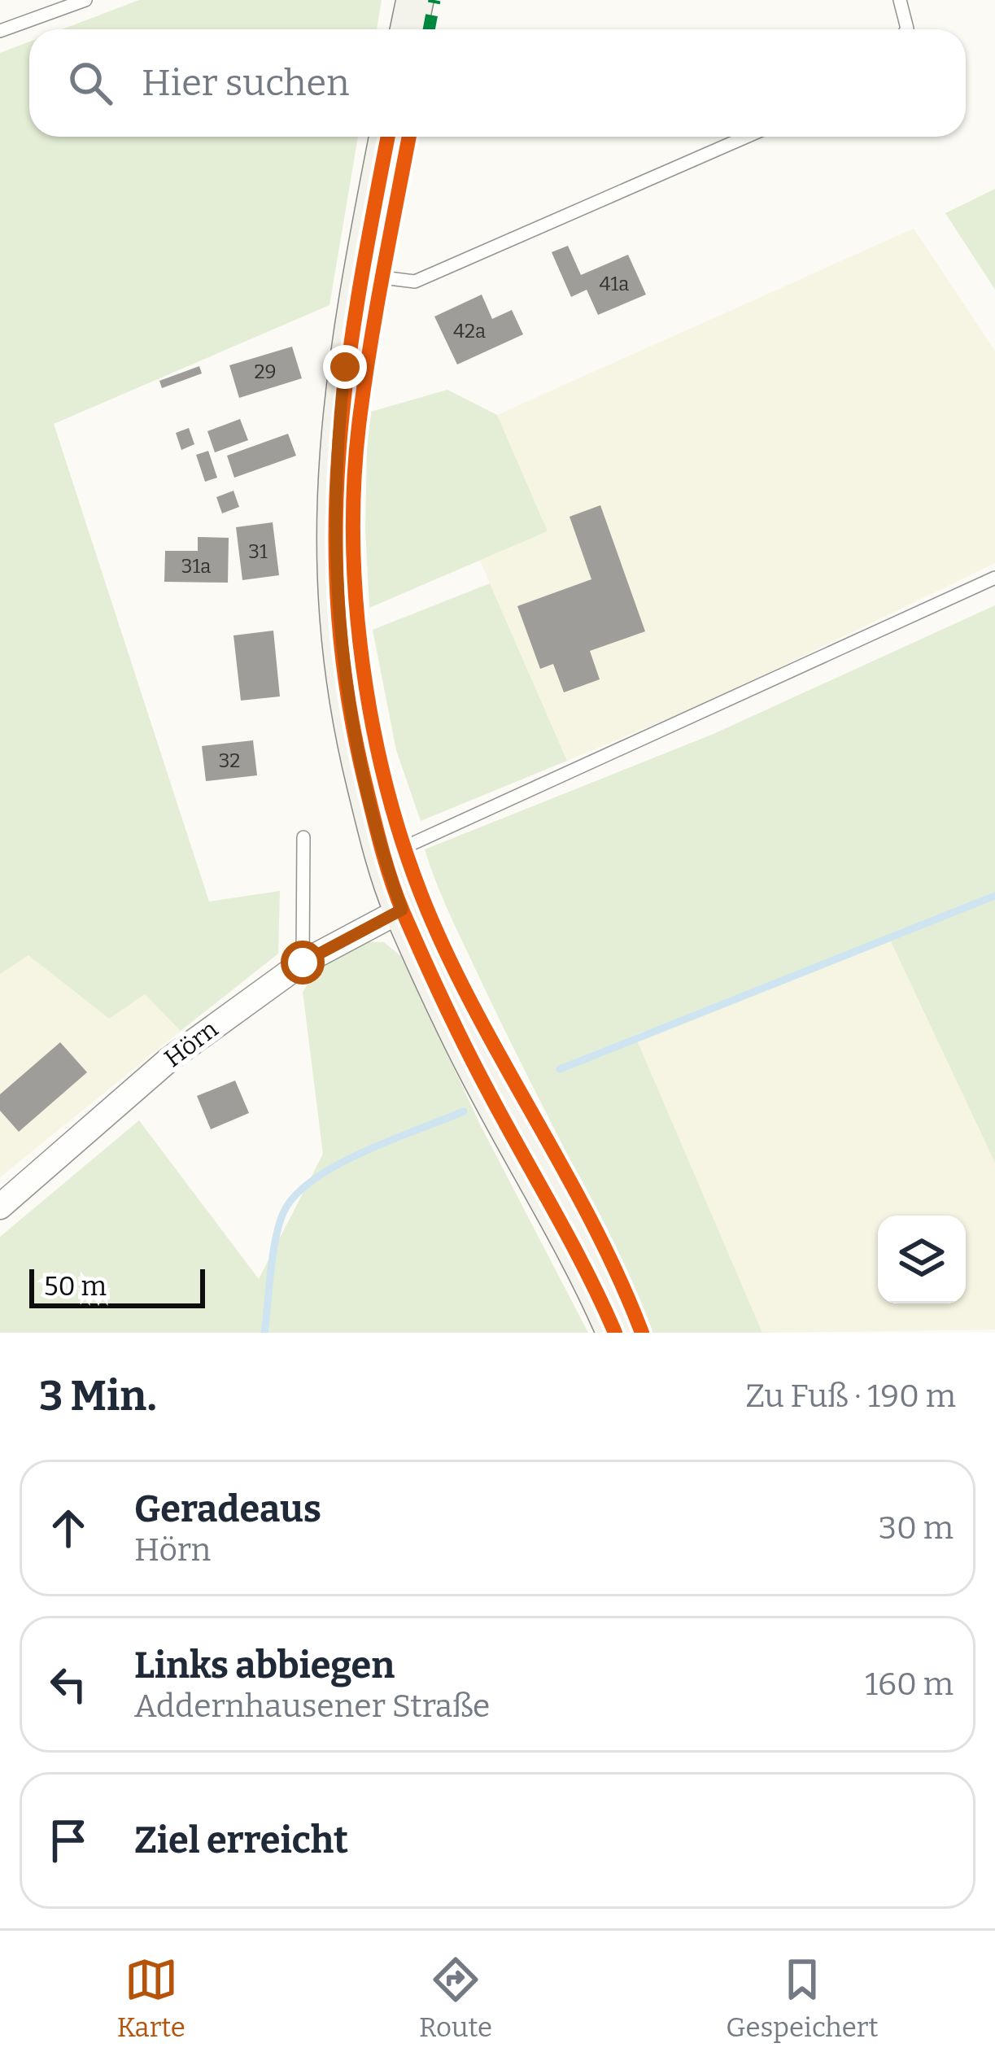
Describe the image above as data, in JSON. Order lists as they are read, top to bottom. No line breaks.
{"streets":{"street":["Hörn"]},"house_numbers":["41a","42a","29","31","31a","32"],"scale_bar":"50 m","page":{"search":"Hier suchen","scale":"50 m","heading":["3 Min.","Zu Fuß · 190 m"],"list":[["Geradeaus","Hörn","30 m"],["Links abbiegen","Addernhausener Straße","160 m"],"Ziel erreicht"],"nav":["Karte","Route","Gespeichert"]}}
